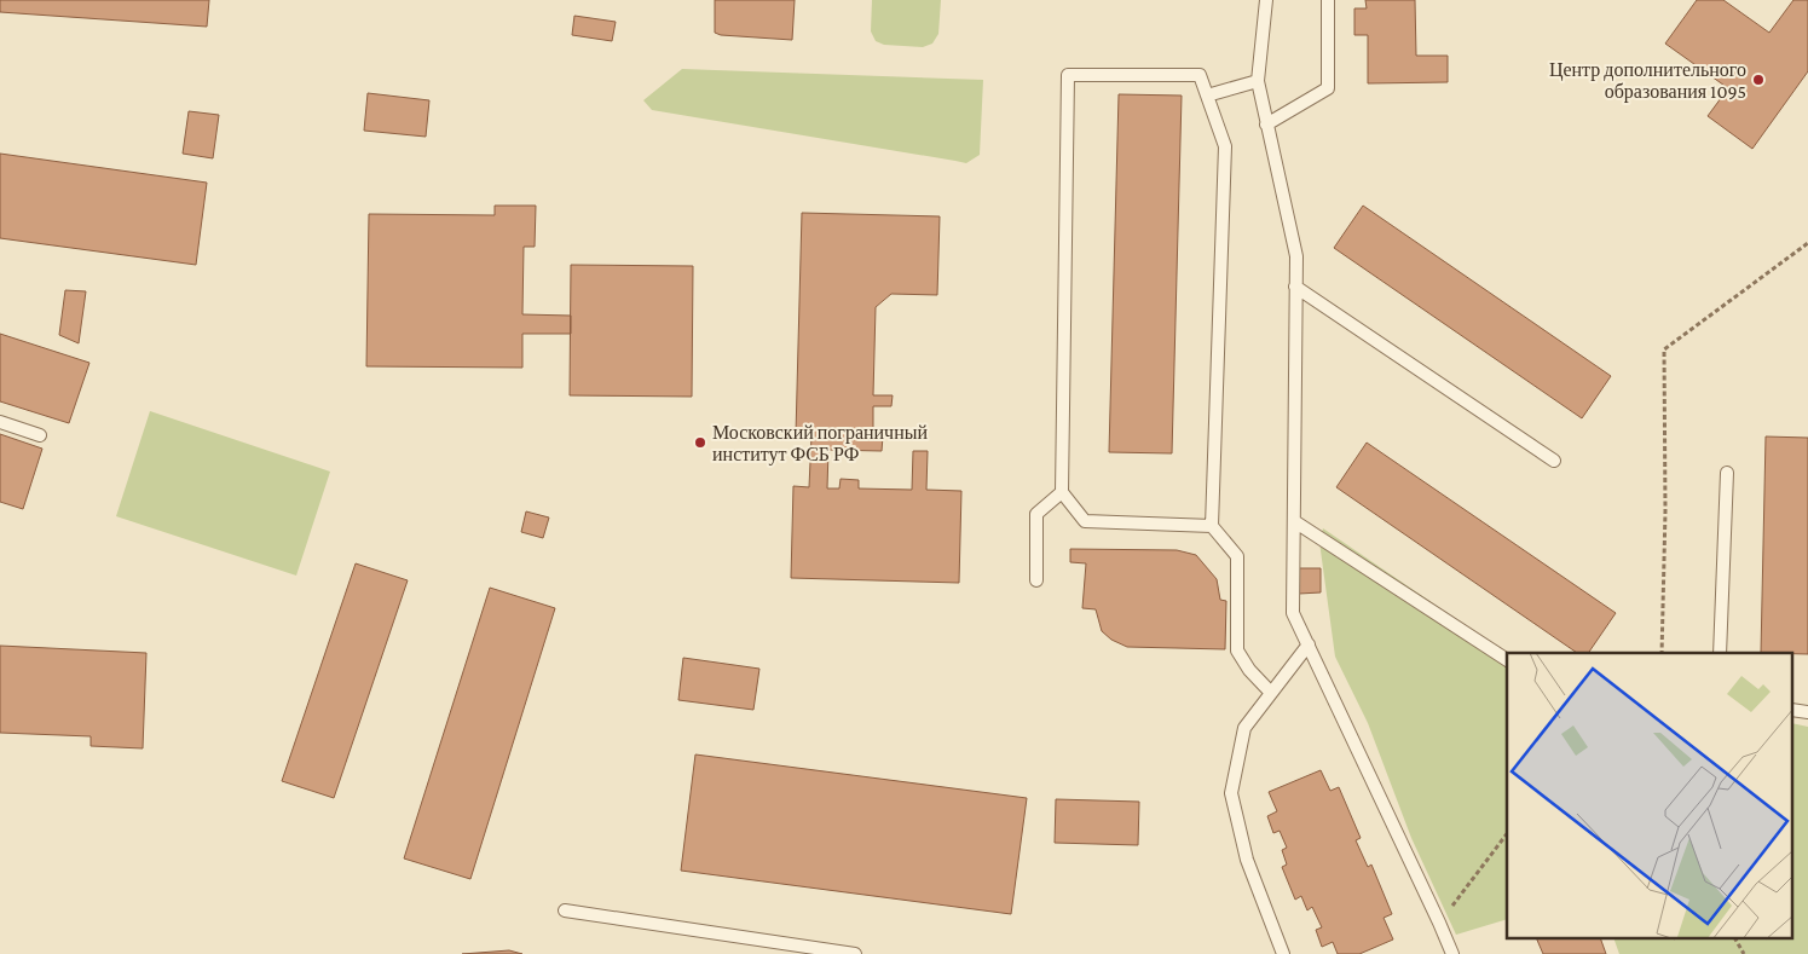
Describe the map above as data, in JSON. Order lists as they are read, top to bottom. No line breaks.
{"places":["Центр дополнительного образования 1095","Московский пограничный институт ФСБ РФ"]}
